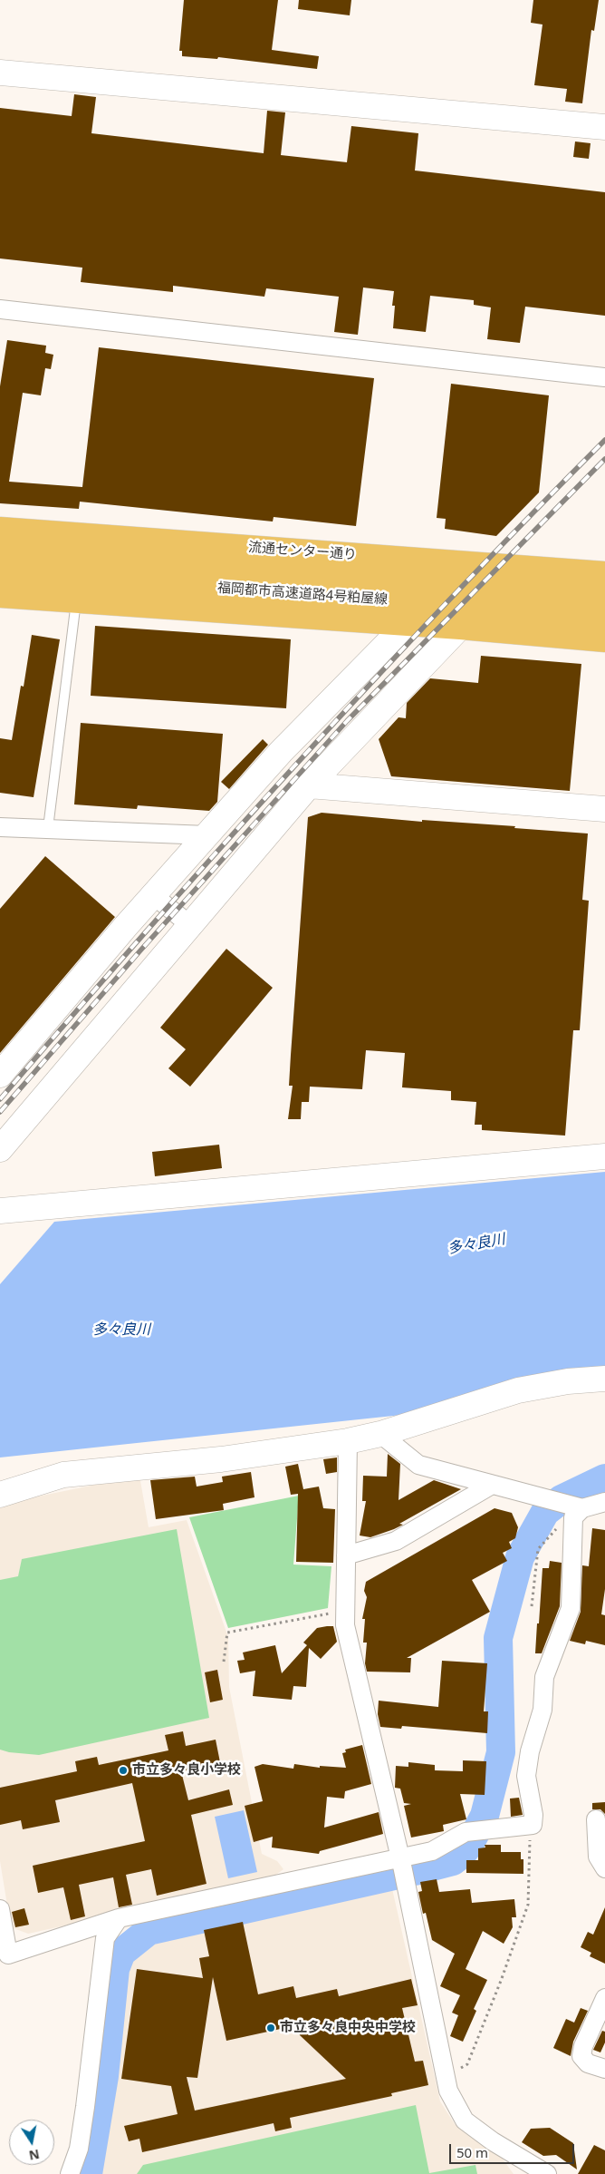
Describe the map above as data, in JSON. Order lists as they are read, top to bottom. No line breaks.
{"streets":{"highway":["流通センター通り","福岡都市高速道路4号粕屋線"]},"water":["多々良川"],"places":["市立多々良小学校","市立多々良中央中学校"],"scale_bar":"50 m","north":"bottom"}
